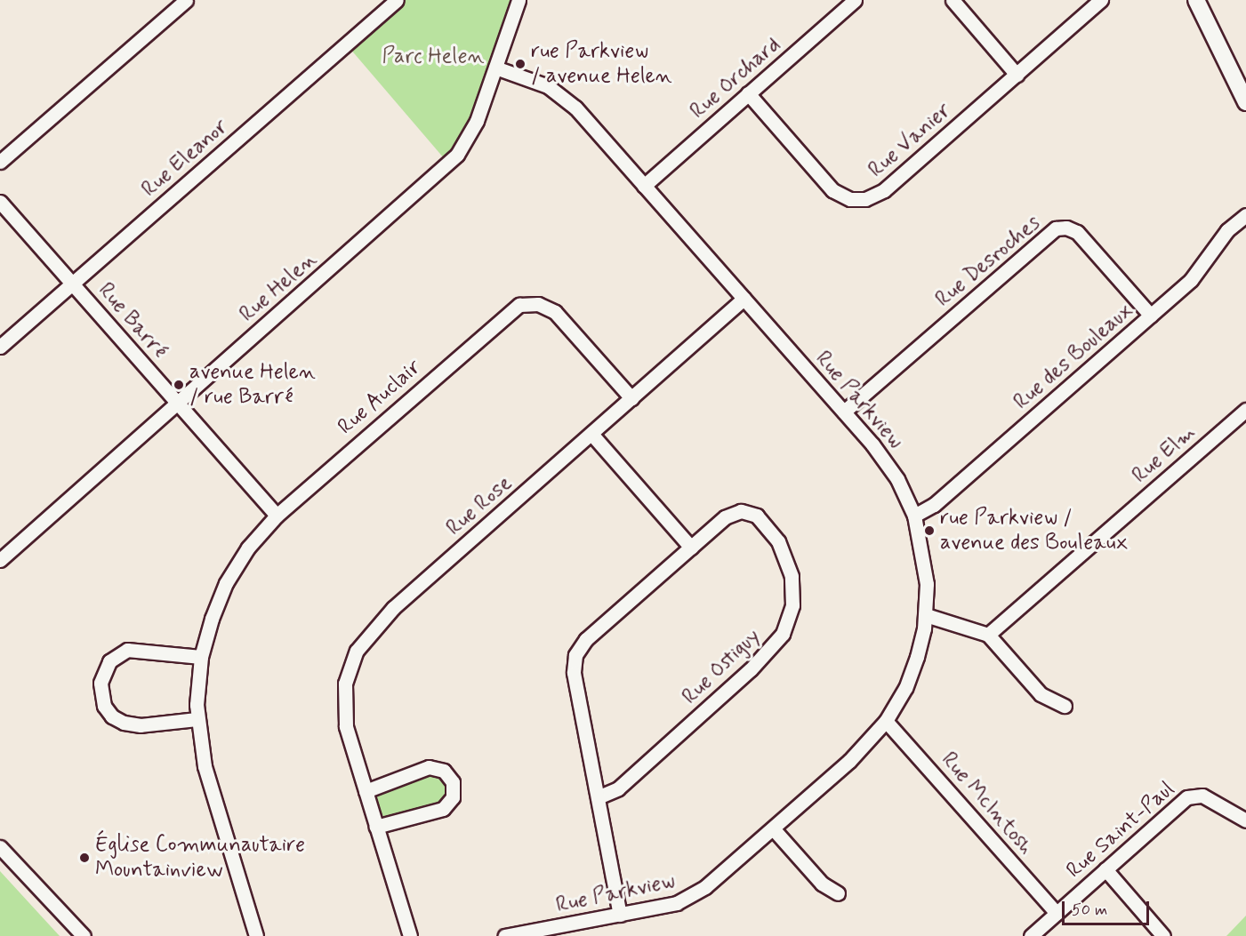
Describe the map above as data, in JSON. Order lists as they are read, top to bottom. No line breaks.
{"streets":{"street":["Rue Orchard","Rue Vanier","Rue Eleanor","Rue Desroches","Rue Helen","Rue Barré","Rue des Bouleaux","Rue Auclair","Rue Parkview","Rue Elm","Rue Rose","Rue Ostiguy","Rue McIntosh","Rue Saint-Paul"]},"crossings":[["Rue Orchard","Rue Vanier"],["Rue Orchard","Rue Parkview"],["Rue Eleanor","Rue Barré"],["Rue Desroches","Rue des Bouleaux"],["Rue Desroches","Rue Parkview"],["Rue Helen","Rue Barré"],["Rue Helen","Rue Parkview"],["Rue Barré","Rue Auclair"],["Rue des Bouleaux","Rue Parkview"],["Rue Auclair","Rue Rose"],["Rue Parkview","Rue Rose"],["Rue Parkview","Rue Ostiguy"],["Rue Parkview","Rue McIntosh"],["Rue McIntosh","Rue Saint-Paul"]],"parks":["Parc Helen"],"places":["rue Parkview / avenue Helen","avenue Helen / rue Barré","rue Parkview / avenue des Bouleaux","Église Communautaire Mountainview"],"scale_bar":"50 m"}
